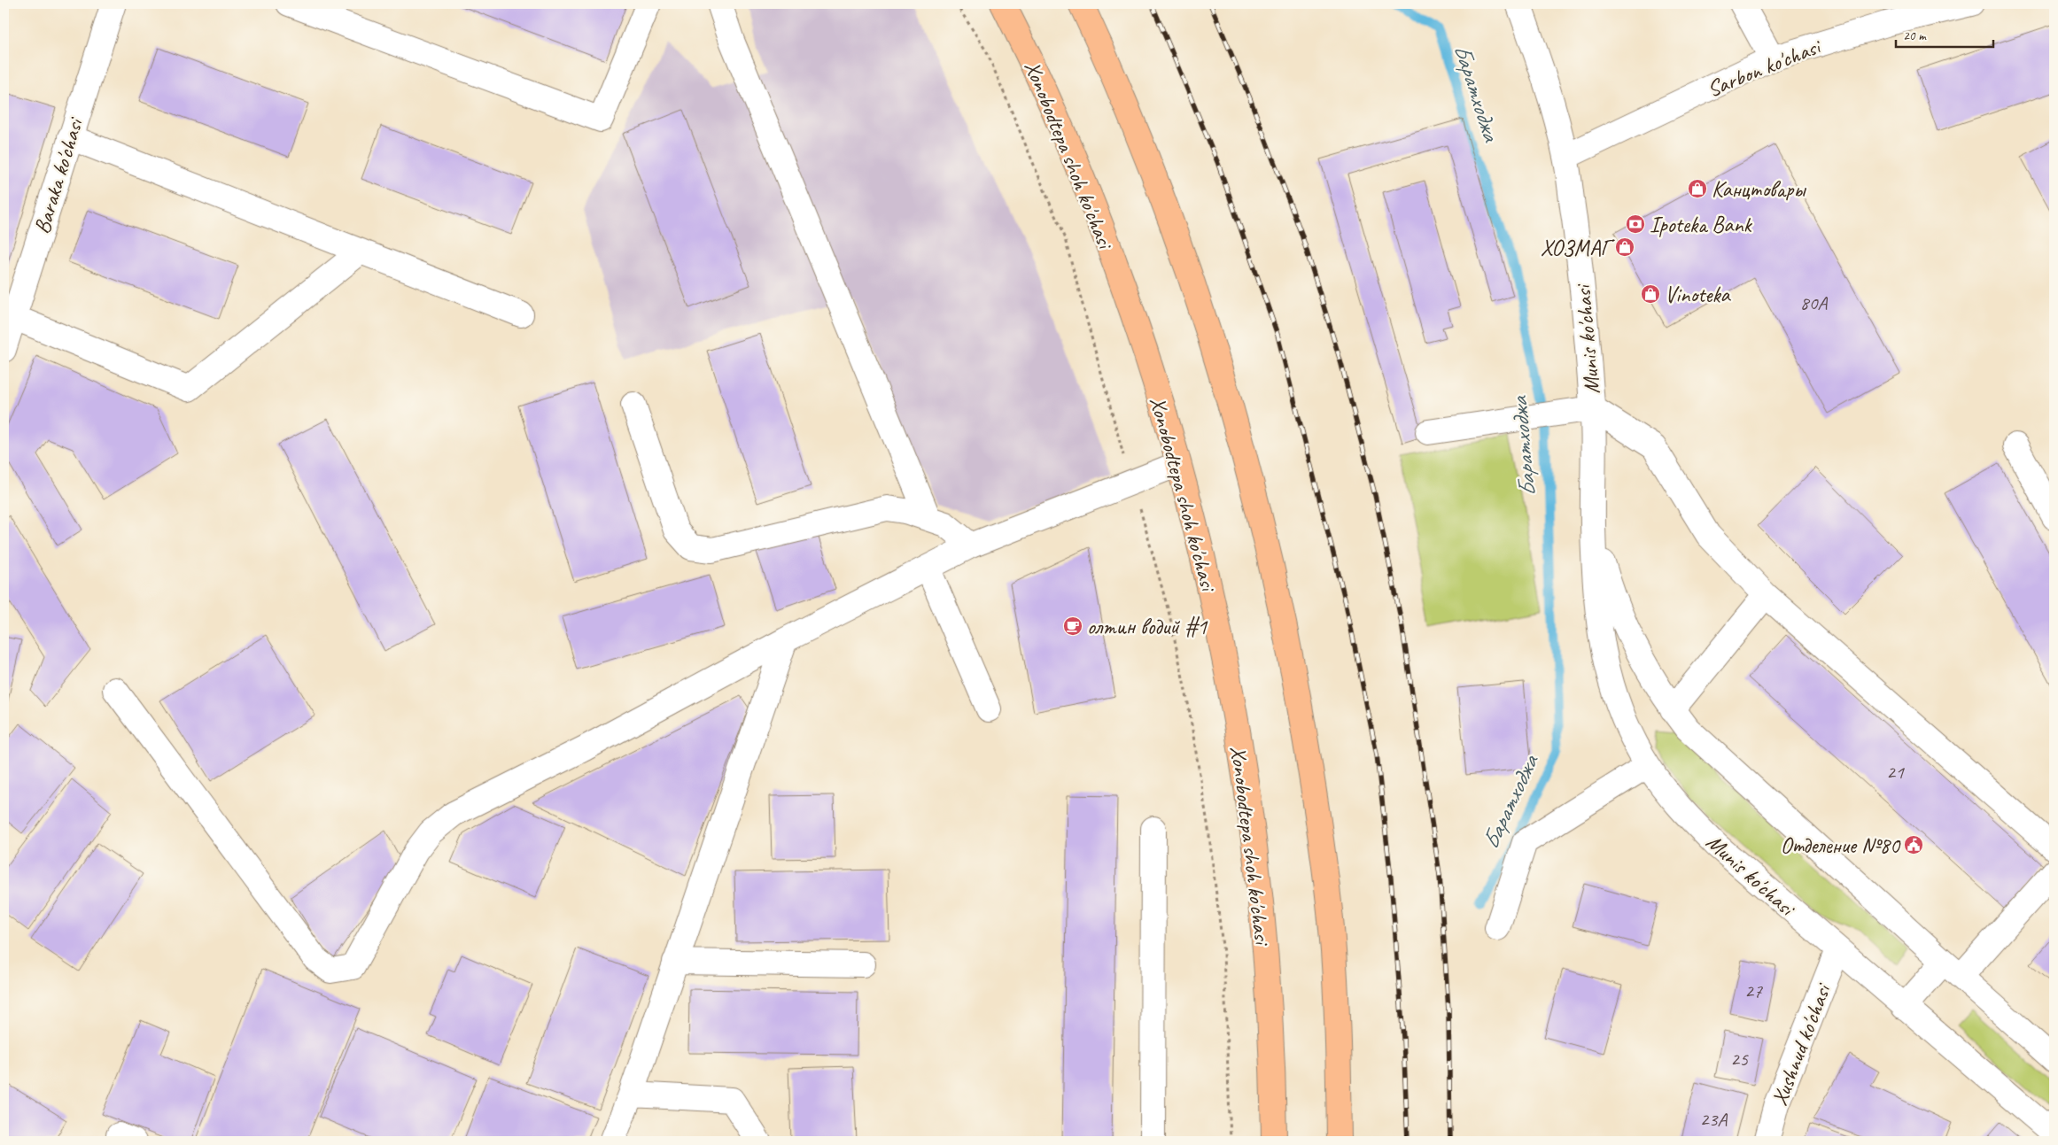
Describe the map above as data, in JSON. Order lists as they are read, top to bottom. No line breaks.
{"streets":{"highway":["Xonobodtepa shoh ko'chasi"],"street":["Sarbon ko'chasi","Baraka ko'chasi","Munis ko'chasi","Xushnud ko'chasi"]},"crossings":[["Sarbon ko'chasi","Munis ko'chasi"],["Munis ko'chasi","Xushnud ko'chasi"]],"water":["Баратходжа"],"places":{"shop":["Канцтовары","ХОЗМАГ","Vinoteka"],"bank":["Ipoteka Bank"],"cafe":["олтин водий #1"],"public building":["Отделение №80"]},"house_numbers":["80A","21","27","25","23A"],"scale_bar":"20 m"}
